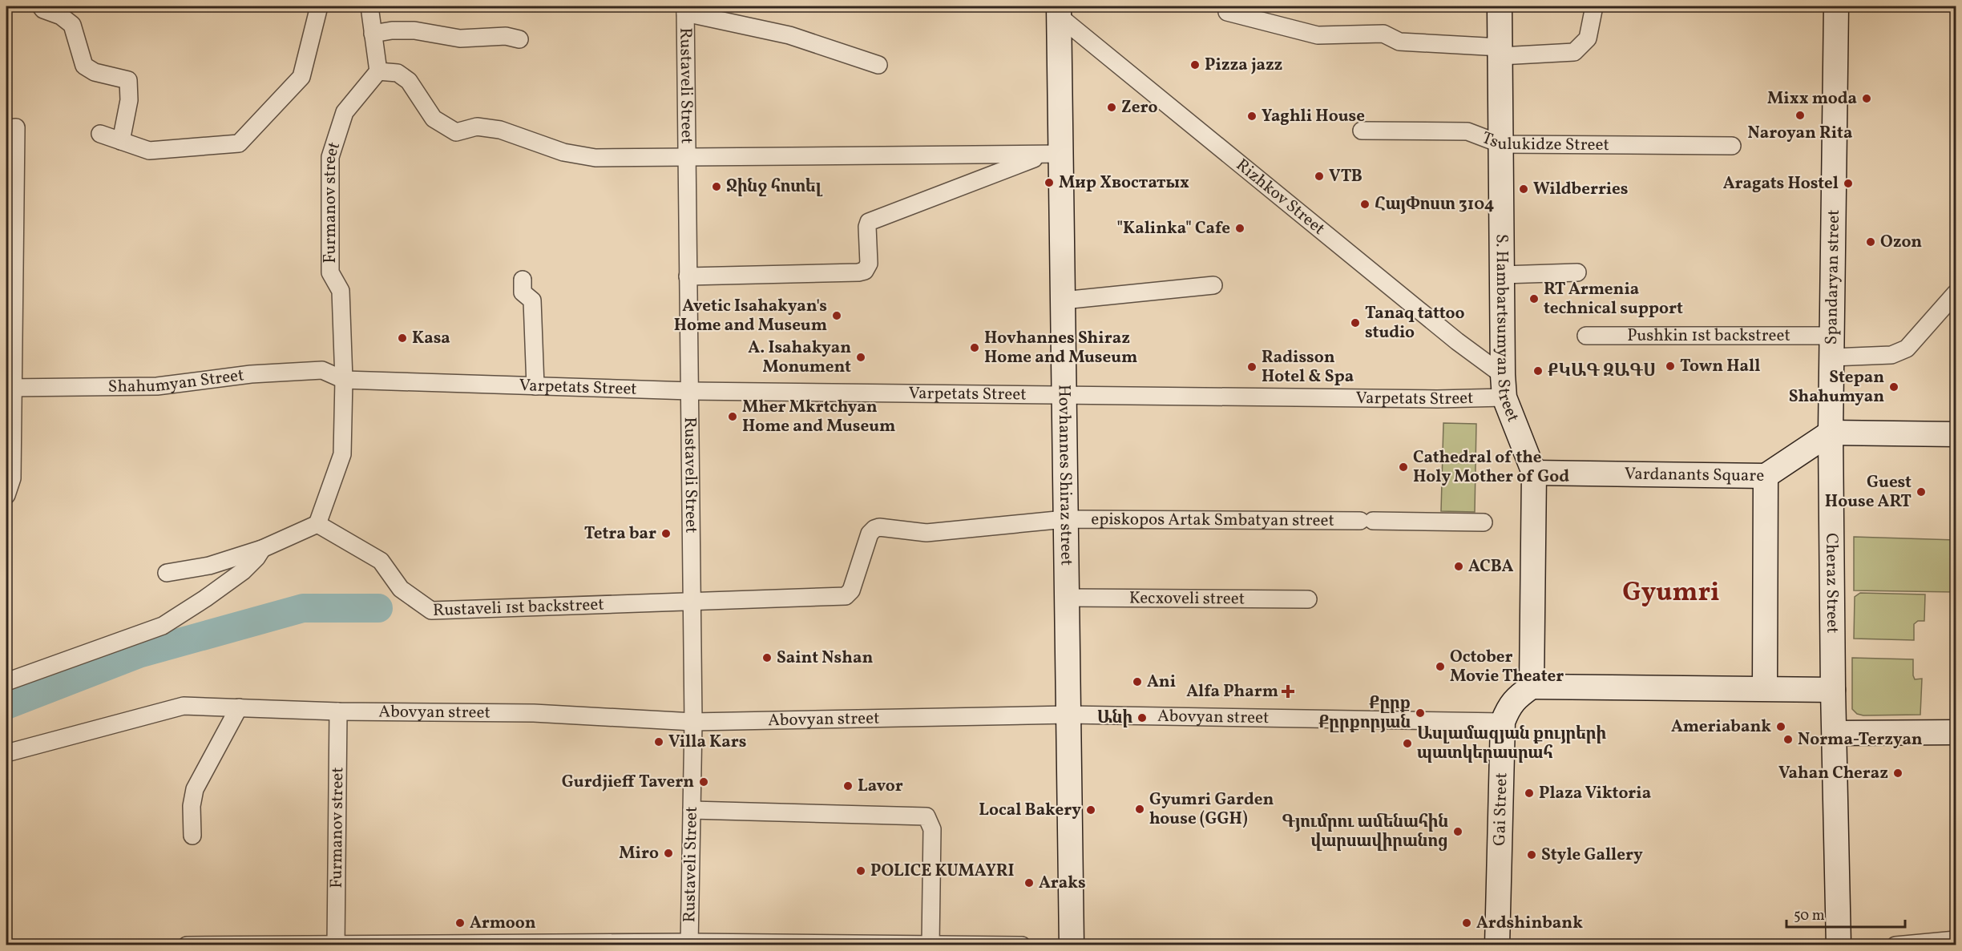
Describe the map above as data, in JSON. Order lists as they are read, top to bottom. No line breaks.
{"streets":{"main road":["Spandaryan street","S. Hambartsumyan Street","Hovhannes Shiraz street","Vardanants Square","Cheraz Street","Gai Street"],"street":["Rustaveli Street","Tsulukidze Street","Rizhkov Street","Furmanov street","Pushkin 1st backstreet","Shahumyan Street","Varpetats Street","episkopos Artak Smbatyan street","Kecxoveli street","Rustaveli 1st backstreet","Abovyan street"]},"crossings":[["Rustaveli Street","Varpetats Street"],["Rustaveli Street","episkopos Artak Smbatyan street"],["Rustaveli Street","Rustaveli 1st backstreet"],["Rustaveli Street","Abovyan street"],["Tsulukidze Street","S. Hambartsumyan Street"],["Rizhkov Street","S. Hambartsumyan Street"],["Rizhkov Street","Varpetats Street"],["Rizhkov Street","Hovhannes Shiraz street"],["Furmanov street","Shahumyan Street"],["Furmanov street","Varpetats Street"],["Furmanov street","Rustaveli 1st backstreet"],["Furmanov street","Abovyan street"],["Spandaryan street","Pushkin 1st backstreet"],["Spandaryan street","Cheraz Street"],["S. Hambartsumyan Street","Varpetats Street"],["S. Hambartsumyan Street","Vardanants Square"],["Shahumyan Street","Varpetats Street"],["Varpetats Street","Hovhannes Shiraz street"],["Hovhannes Shiraz street","episkopos Artak Smbatyan street"],["Hovhannes Shiraz street","Kecxoveli street"],["Hovhannes Shiraz street","Abovyan street"],["episkopos Artak Smbatyan street","Rustaveli 1st backstreet"],["Abovyan street","Gai Street"]],"districts":["Gyumri"],"places":{"other":["Pizza jazz","Mixx moda","Zero","Naroyan Rita","Yaghli House","VTB","Мир Хвостатых","Aragats Hostel","Ջինջ հոտել","Wildberries","ՀայՓոստ 3104","\"Kalinka\" Cafe","Ozon","RT Armenia technical support","Avetic Isahakyan's Home and Museum","Tanaq tattoo studio","Kasa","Hovhannes Shiraz Home and Museum","A. Isahakyan Monument","Town Hall","Radisson Hotel & Spa","ՔԿԱԳ ԶԱԳՍ","Stepan Shahumyan","Mher Mkrtchyan Home and Museum","Cathedral of the Holy Mother of God","Guest House ART","Tetra bar","ACBA","Saint Nshan","October Movie Theater","Ani","Քըրք Քըրքորյան","Անի","Ameriabank","Norma-Terzyan","Villa Kars","Ասլամազյան քույրերի պատկերասրահ","Vahan Cheraz","Gurdjieff Tavern","Lavor","Plaza Viktoria","Gyumri Garden house (GGH)","Local Bakery","Գյումրու ամենահին վարսավիրանոց","Miro","Style Gallery","POLICE KUMAYRI","Araks","Armoon","Ardshinbank"],"health":["Alfa Pharm"]},"scale_bar":"50 m"}
